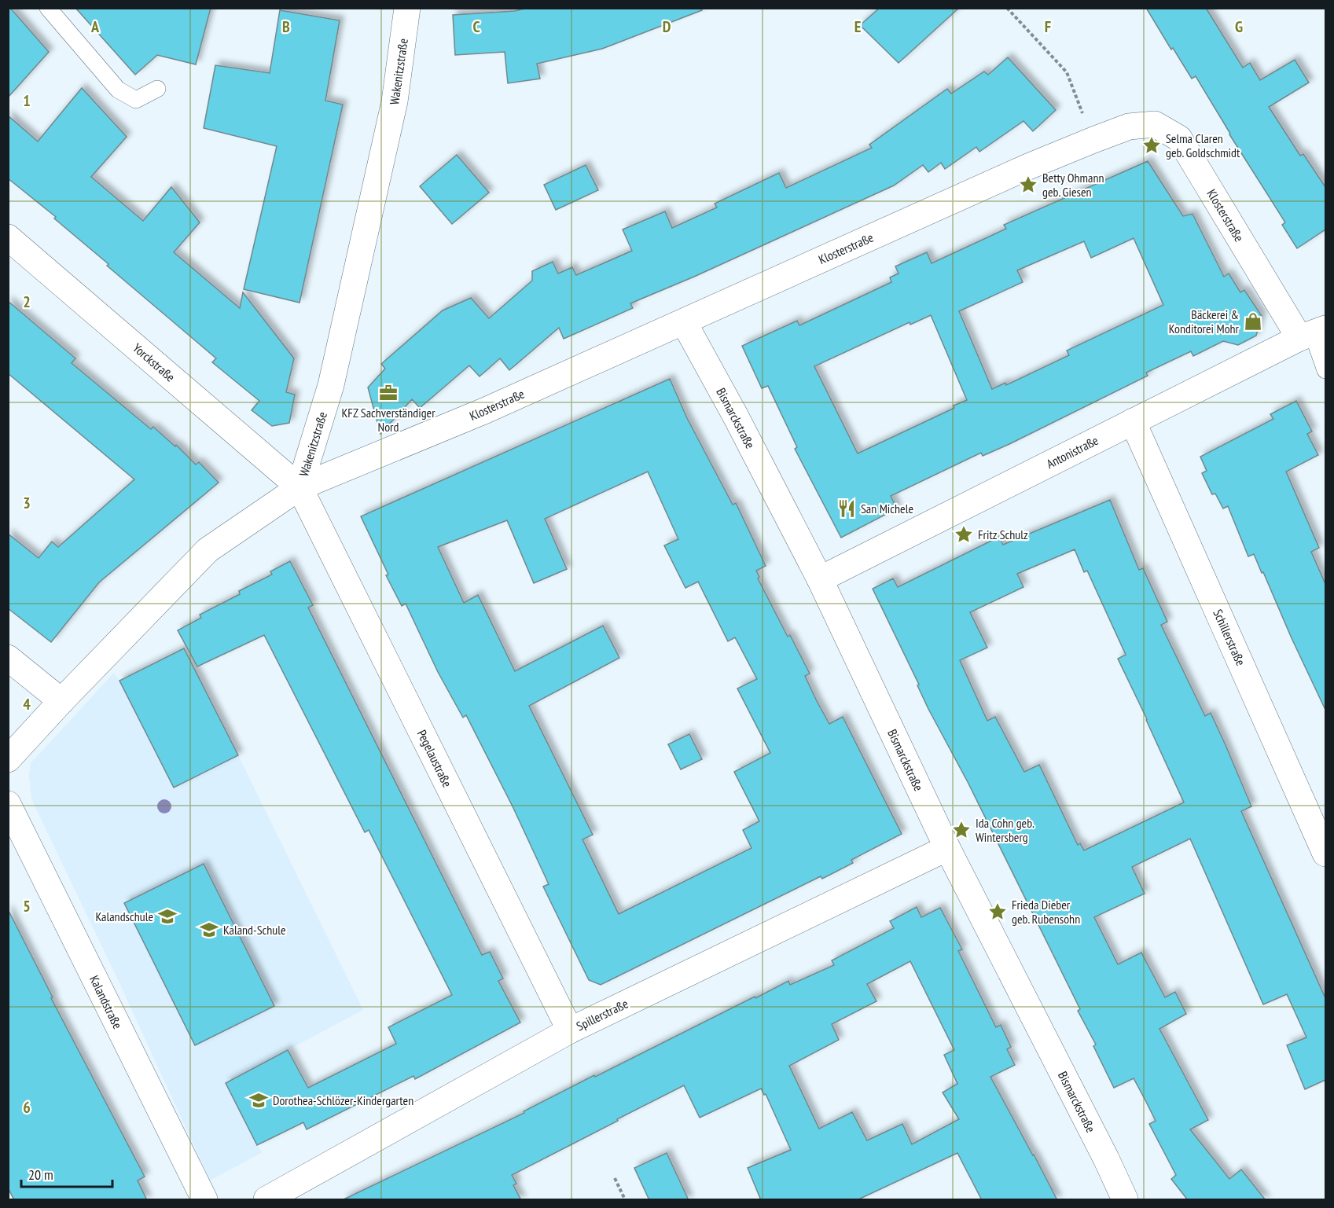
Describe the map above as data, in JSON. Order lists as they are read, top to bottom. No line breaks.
{"streets":{"street":["Wakenitzstraße","Klosterstraße","Yorckstraße","Bismarckstraße","Antonistraße","Schillerstraße","Pegelaustraße","Kalandstraße","Spillerstraße"]},"crossings":[["Wakenitzstraße","Klosterstraße"],["Wakenitzstraße","Yorckstraße"],["Wakenitzstraße","Pegelaustraße"],["Klosterstraße","Yorckstraße"],["Klosterstraße","Bismarckstraße"],["Klosterstraße","Antonistraße"],["Klosterstraße","Pegelaustraße"],["Yorckstraße","Pegelaustraße"],["Bismarckstraße","Antonistraße"],["Bismarckstraße","Spillerstraße"],["Antonistraße","Schillerstraße"],["Pegelaustraße","Spillerstraße"]],"places":{"place":["Selma Claren geb. Goldschmidt","Betty Ohmann geb. Giesen","Fritz Schulz","Ida Cohn geb. Wintersberg","Frieda Dieber geb. Rubensohn"],"shop":["Bäckerei & Konditorei Mohr"],"office":["KFZ Sachverständiger Nord"],"restaurant":["San Michele"],"school or university":["Kalandschule","Kaland-Schule","Dorothea-Schlözer-Kindergarten"]},"scale_bar":"20 m","grid":{"columns":["A","B","C","D","E","F","G"],"rows":["1","2","3","4","5","6"]}}
